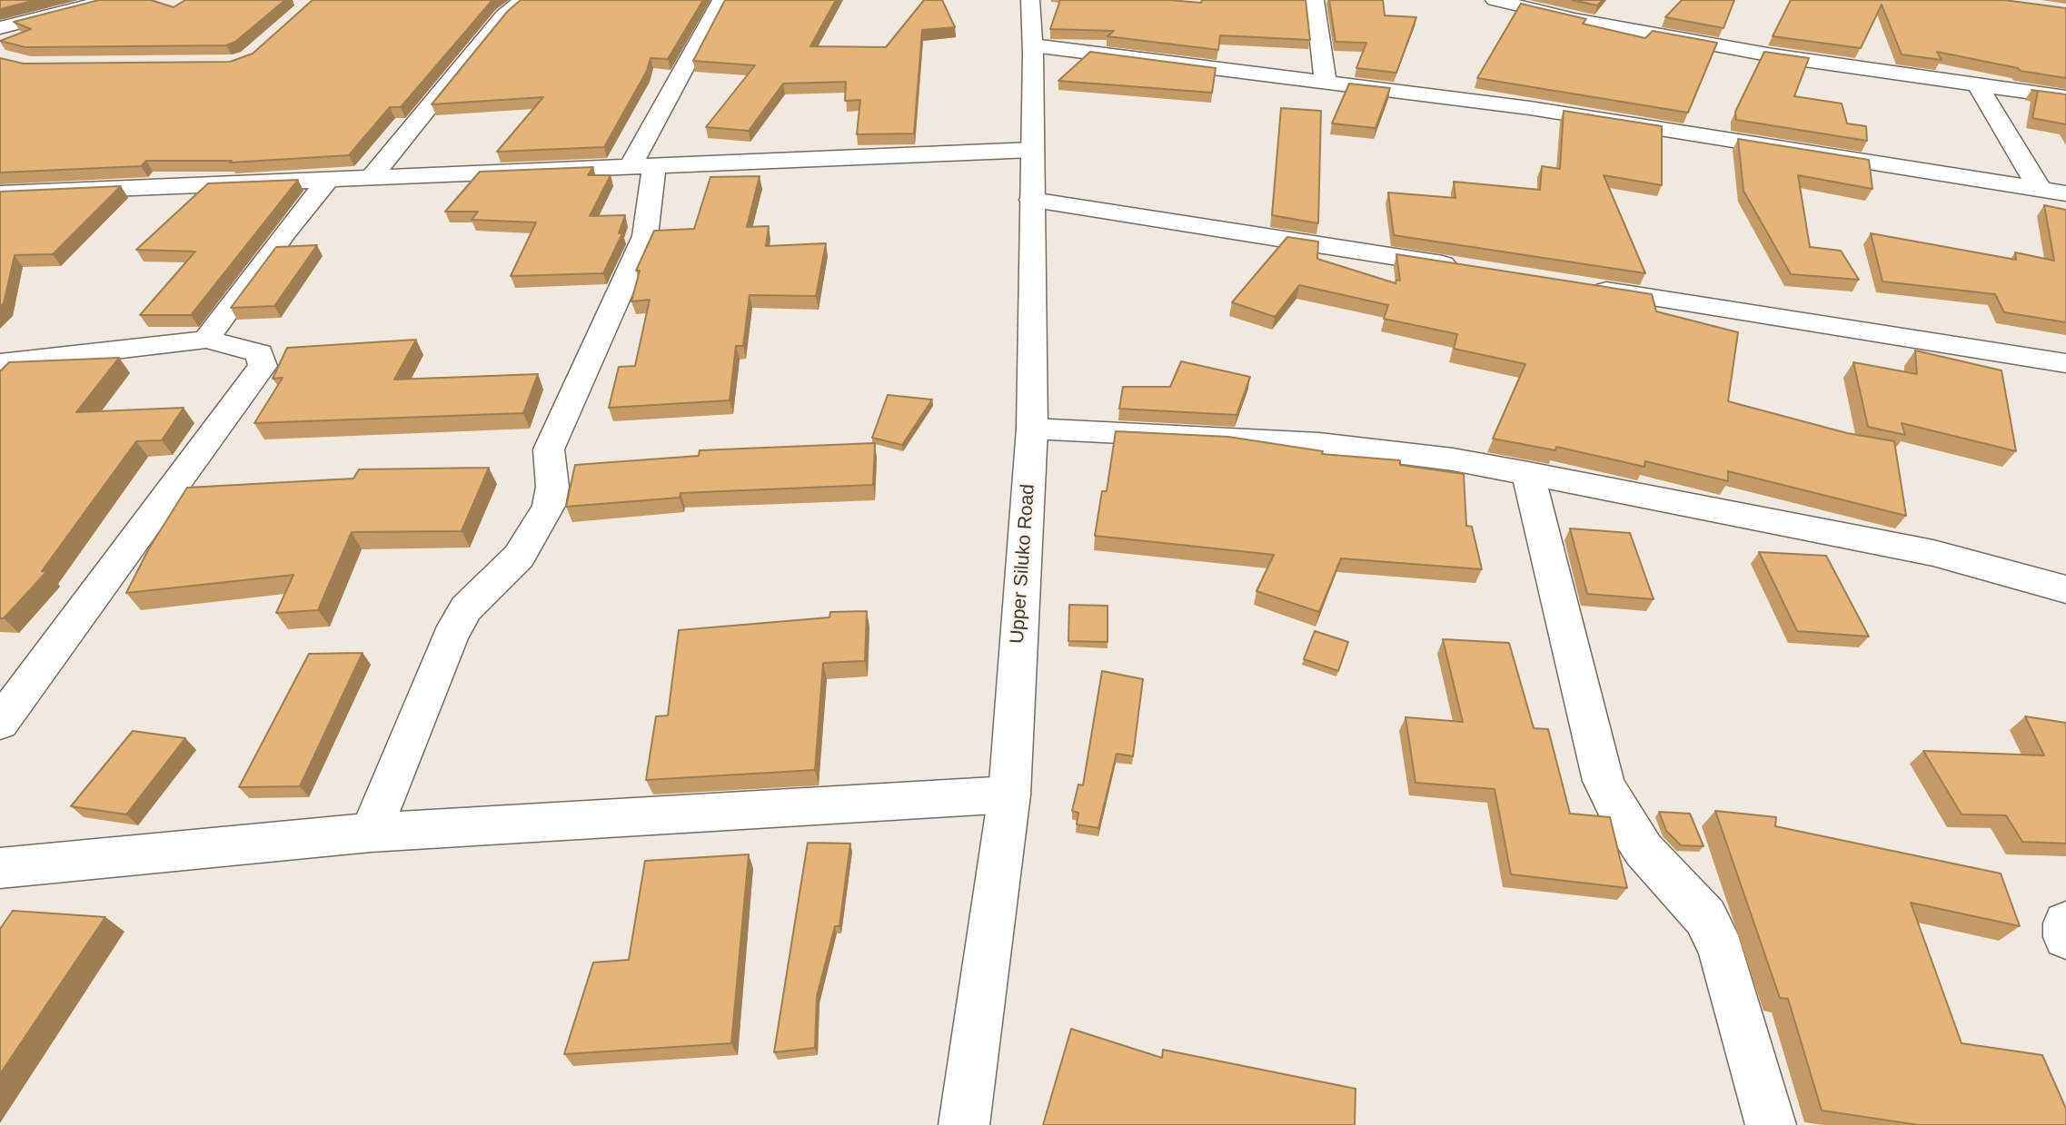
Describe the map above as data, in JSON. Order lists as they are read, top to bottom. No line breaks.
{"streets":{"street":["Upper Siluko Road"]}}
